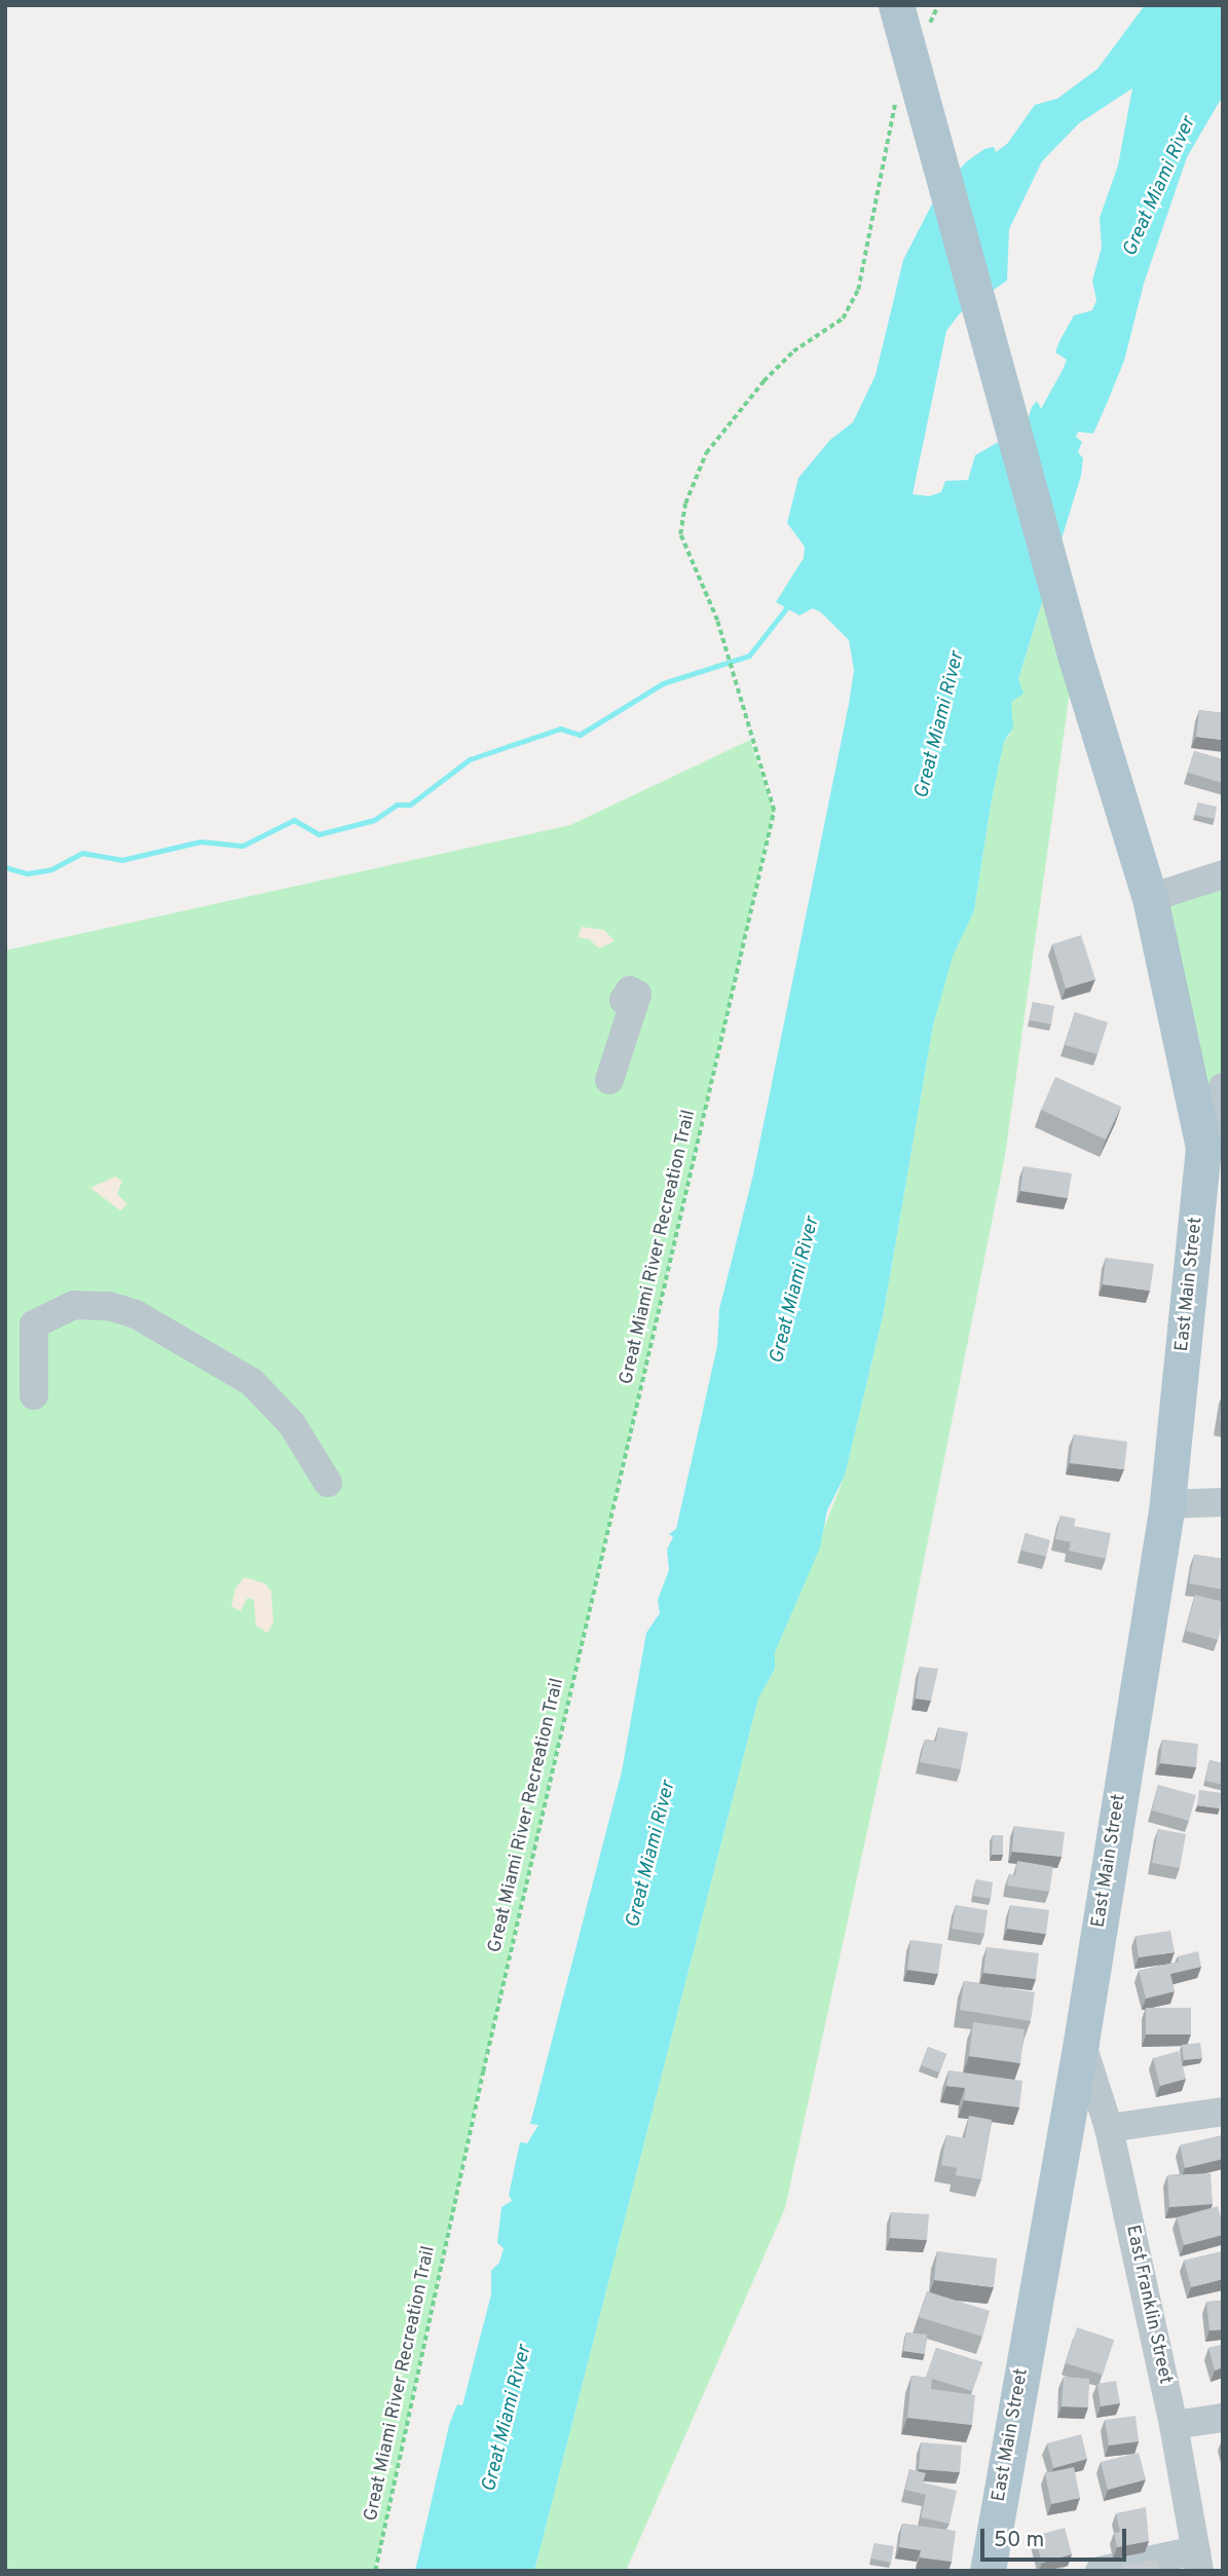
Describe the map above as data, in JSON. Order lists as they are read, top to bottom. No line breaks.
{"streets":{"main road":["East Main Street"],"street":["East Franklin Street"],"path":["Great Miami River Recreation Trail"]},"crossings":[["East Main Street","East Franklin Street"]],"water":["Great Miami River"],"scale_bar":"50 m"}
